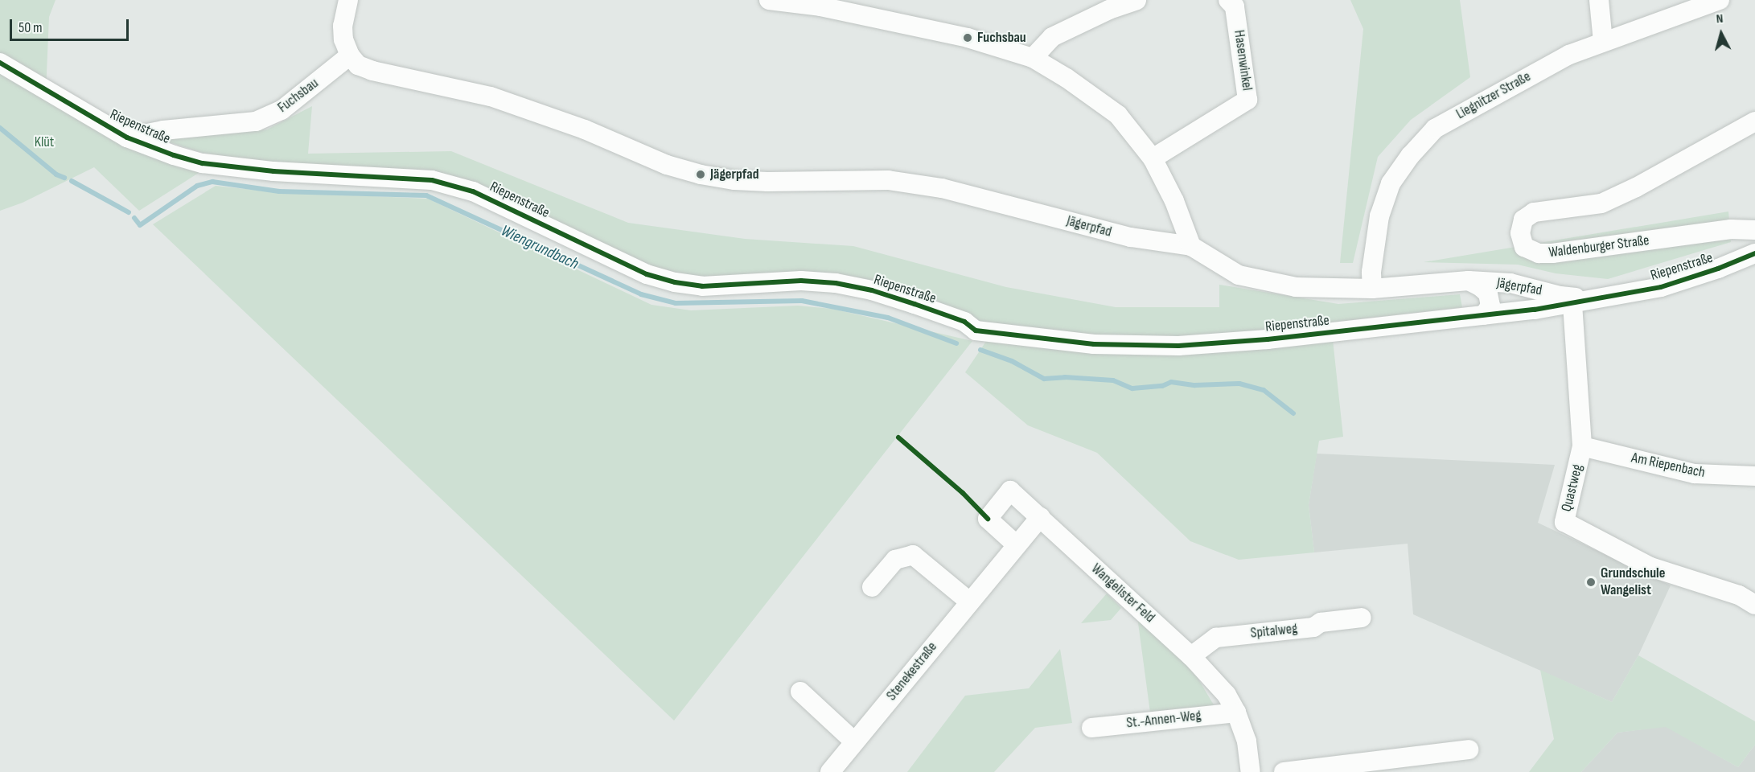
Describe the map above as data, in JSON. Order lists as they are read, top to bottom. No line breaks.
{"streets":{"street":["Hasenwinkel","Fuchsbau","Liegnitzer Straße","Riepenstraße","Jägerpfad","Waldenburger Straße","Am Riepenbach","Quastweg","Wangelister Feld","Spitalweg","Stenekestraße","St.-Annen-Weg"]},"crossings":[["Fuchsbau","Riepenstraße"],["Fuchsbau","Jägerpfad"],["Liegnitzer Straße","Jägerpfad"],["Riepenstraße","Jägerpfad"],["Riepenstraße","Quastweg"],["Am Riepenbach","Quastweg"],["Wangelister Feld","Spitalweg"],["Wangelister Feld","Stenekestraße"],["Wangelister Feld","St.-Annen-Weg"]],"water":["Wiengrundbach"],"parks":["Klüt"],"places":["Fuchsbau","Jägerpfad","Grundschule Wangelist"],"scale_bar":"50 m","north":"top"}
